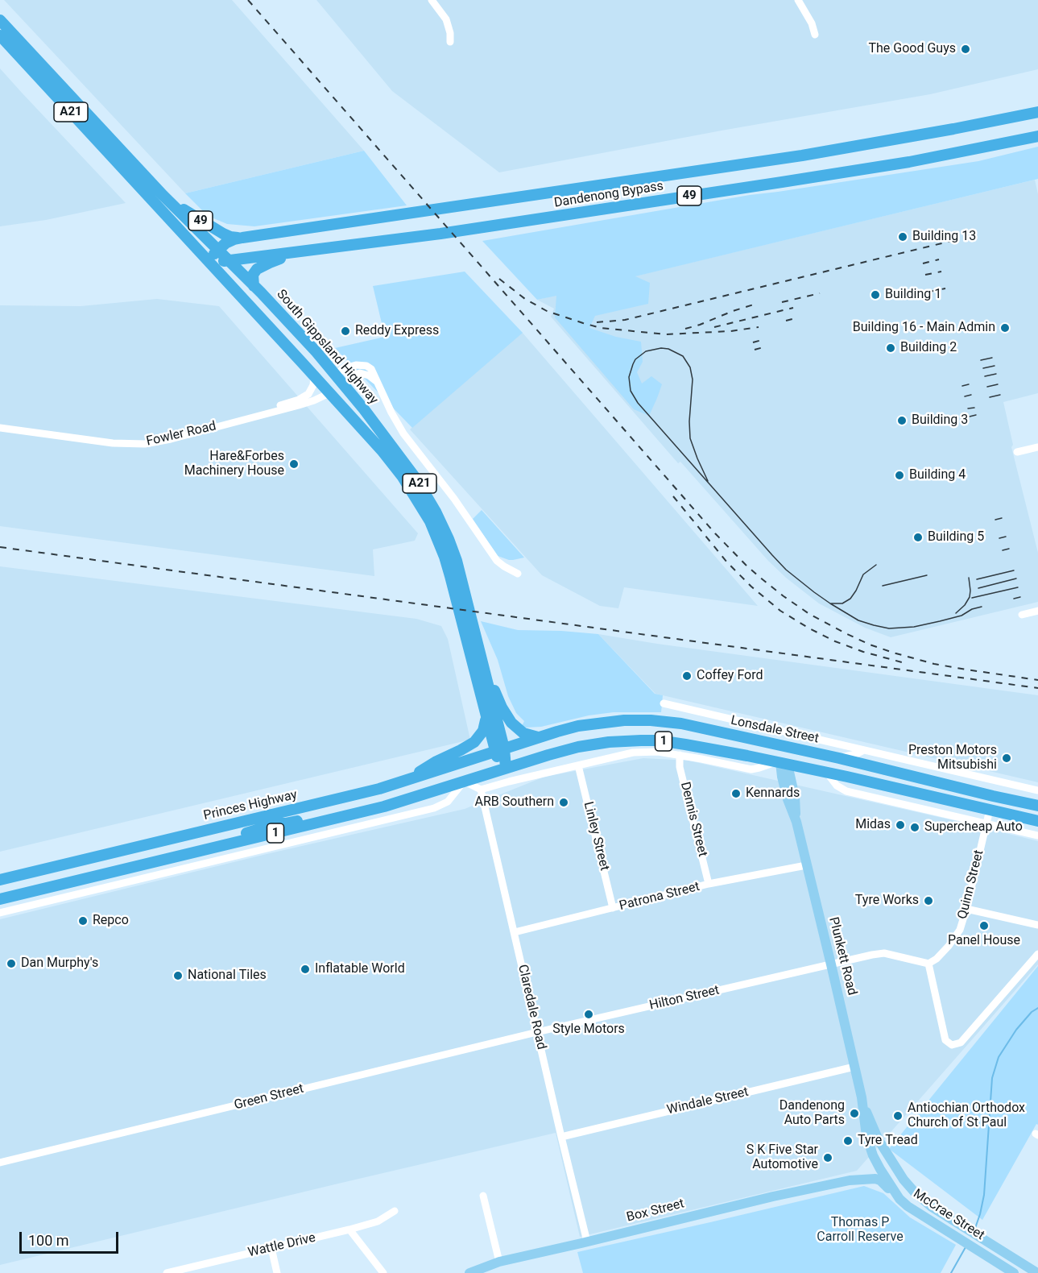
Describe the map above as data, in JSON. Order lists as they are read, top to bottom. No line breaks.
{"streets":{"highway":["A21","Dandenong Bypass","49","South Gippsland Highway","Lonsdale Street","1","Princes Highway"],"main road":["Plunkett Road","Box Street","McCrae Street"],"street":["Fowler Road","Dennis Street","Linley Street","Quinn Street","Patrona Street","Hilton Street","Claredale Road","Green Street","Windale Street","Wattle Drive"]},"crossings":[["Dandenong Bypass","49"],["Dandenong Bypass","South Gippsland Highway"],["49","South Gippsland Highway"],["South Gippsland Highway","Fowler Road"],["South Gippsland Highway","Lonsdale Street"],["South Gippsland Highway","1"],["South Gippsland Highway","Princes Highway"],["Lonsdale Street","Princes Highway"],["1","Quinn Street"],["1","Plunkett Road"],["Dennis Street","Patrona Street"],["Linley Street","Patrona Street"],["Patrona Street","Plunkett Road"],["Patrona Street","Claredale Road"],["Plunkett Road","Hilton Street"],["Plunkett Road","Windale Street"],["Plunkett Road","Box Street"],["Plunkett Road","McCrae Street"],["Hilton Street","Claredale Road"],["Hilton Street","Green Street"],["Claredale Road","Green Street"],["Claredale Road","Windale Street"],["Claredale Road","Box Street"],["Box Street","McCrae Street"]],"parks":["Thomas P Carroll Reserve"],"places":["The Good Guys","Building 13","Building 1","Building 16 - Main Admin","Reddy Express","Building 2","Building 3","Hare&Forbes Machinery House","Building 4","Building 5","Coffey Ford","Preston Motors Mitsubishi","Kennards","ARB Southern","Midas","Supercheap Auto","Tyre Works","Repco","Panel House","Dan Murphy's","Inflatable World","National Tiles","Style Motors","Dandenong Auto Parts","Antiochian Orthodox Church of St Paul","Tyre Tread","S K Five Star Automotive"],"scale_bar":"100 m"}
